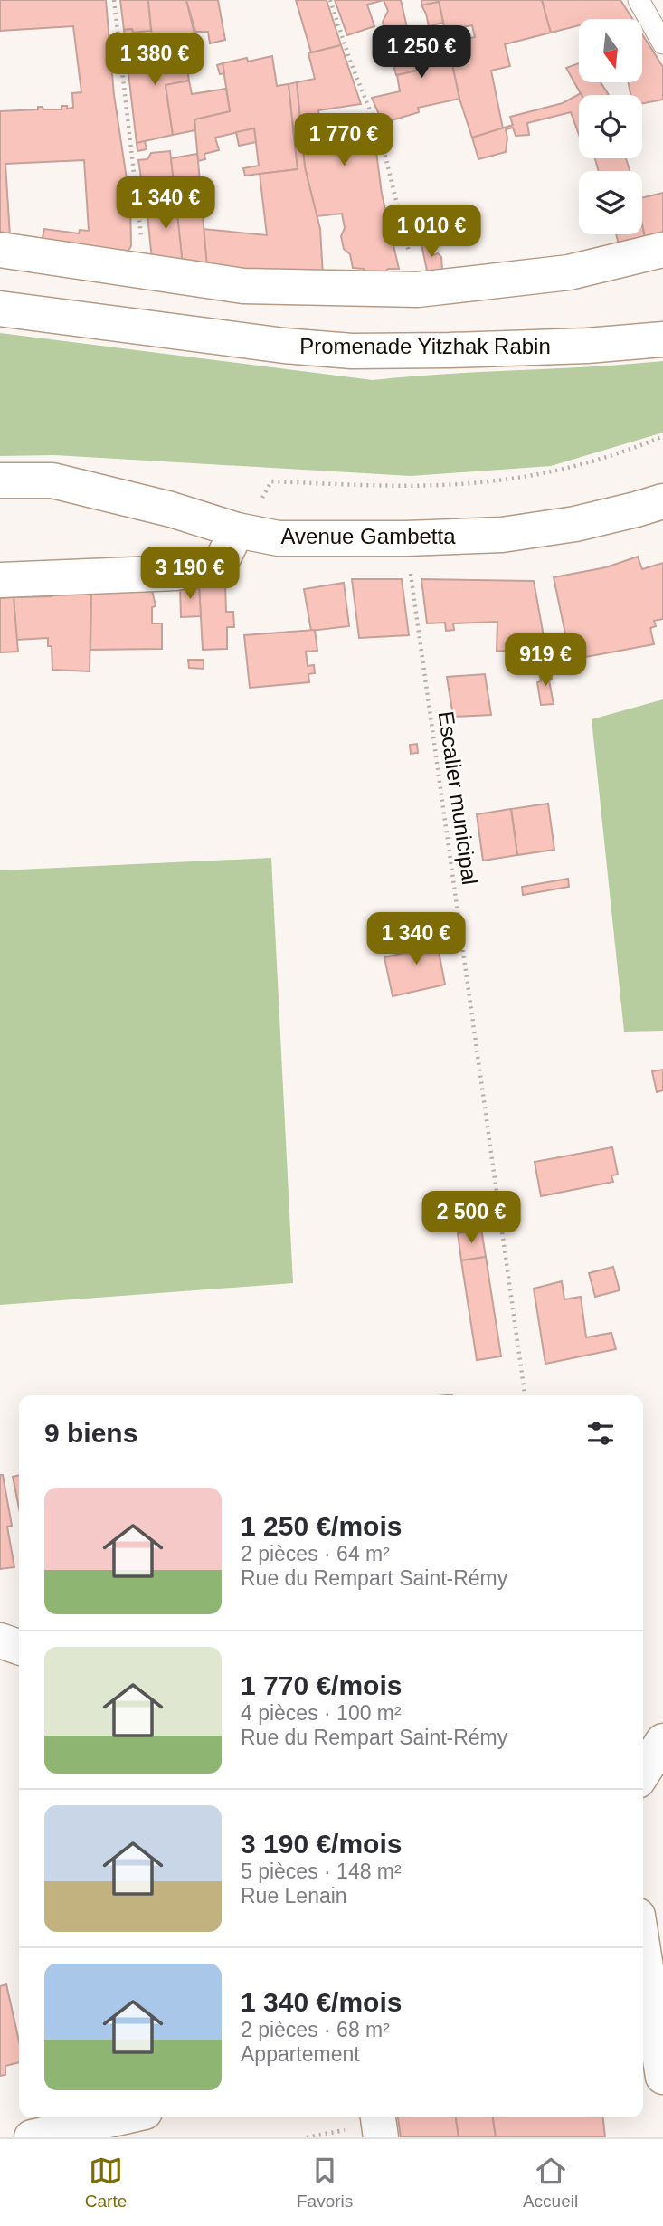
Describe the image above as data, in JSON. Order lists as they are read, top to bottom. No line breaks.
{"streets":{"street":["Promenade Yitzhak Rabin","Avenue Gambetta"],"path":["Escalier municipal"]},"crossings":[["Avenue Gambetta","Escalier municipal"]],"north":"bottom","page":{"price":["1 250 €","1 380 €","1 770 €","1 340 €","1 010 €","3 190 €","919 €","1 340 €","2 500 €"],"heading":"9 biens","list":[{"name":"1 250 €/mois","note":"2 pièces · 64 m² · Rue du Rempart Saint-Rémy"},{"name":"1 770 €/mois","note":"4 pièces · 100 m² · Rue du Rempart Saint-Rémy"},{"name":"3 190 €/mois","note":"5 pièces · 148 m² · Rue Lenain"},{"name":"1 340 €/mois","note":"2 pièces · 68 m² · Appartement"}],"tabs":["Carte","Favoris","Accueil"]}}
